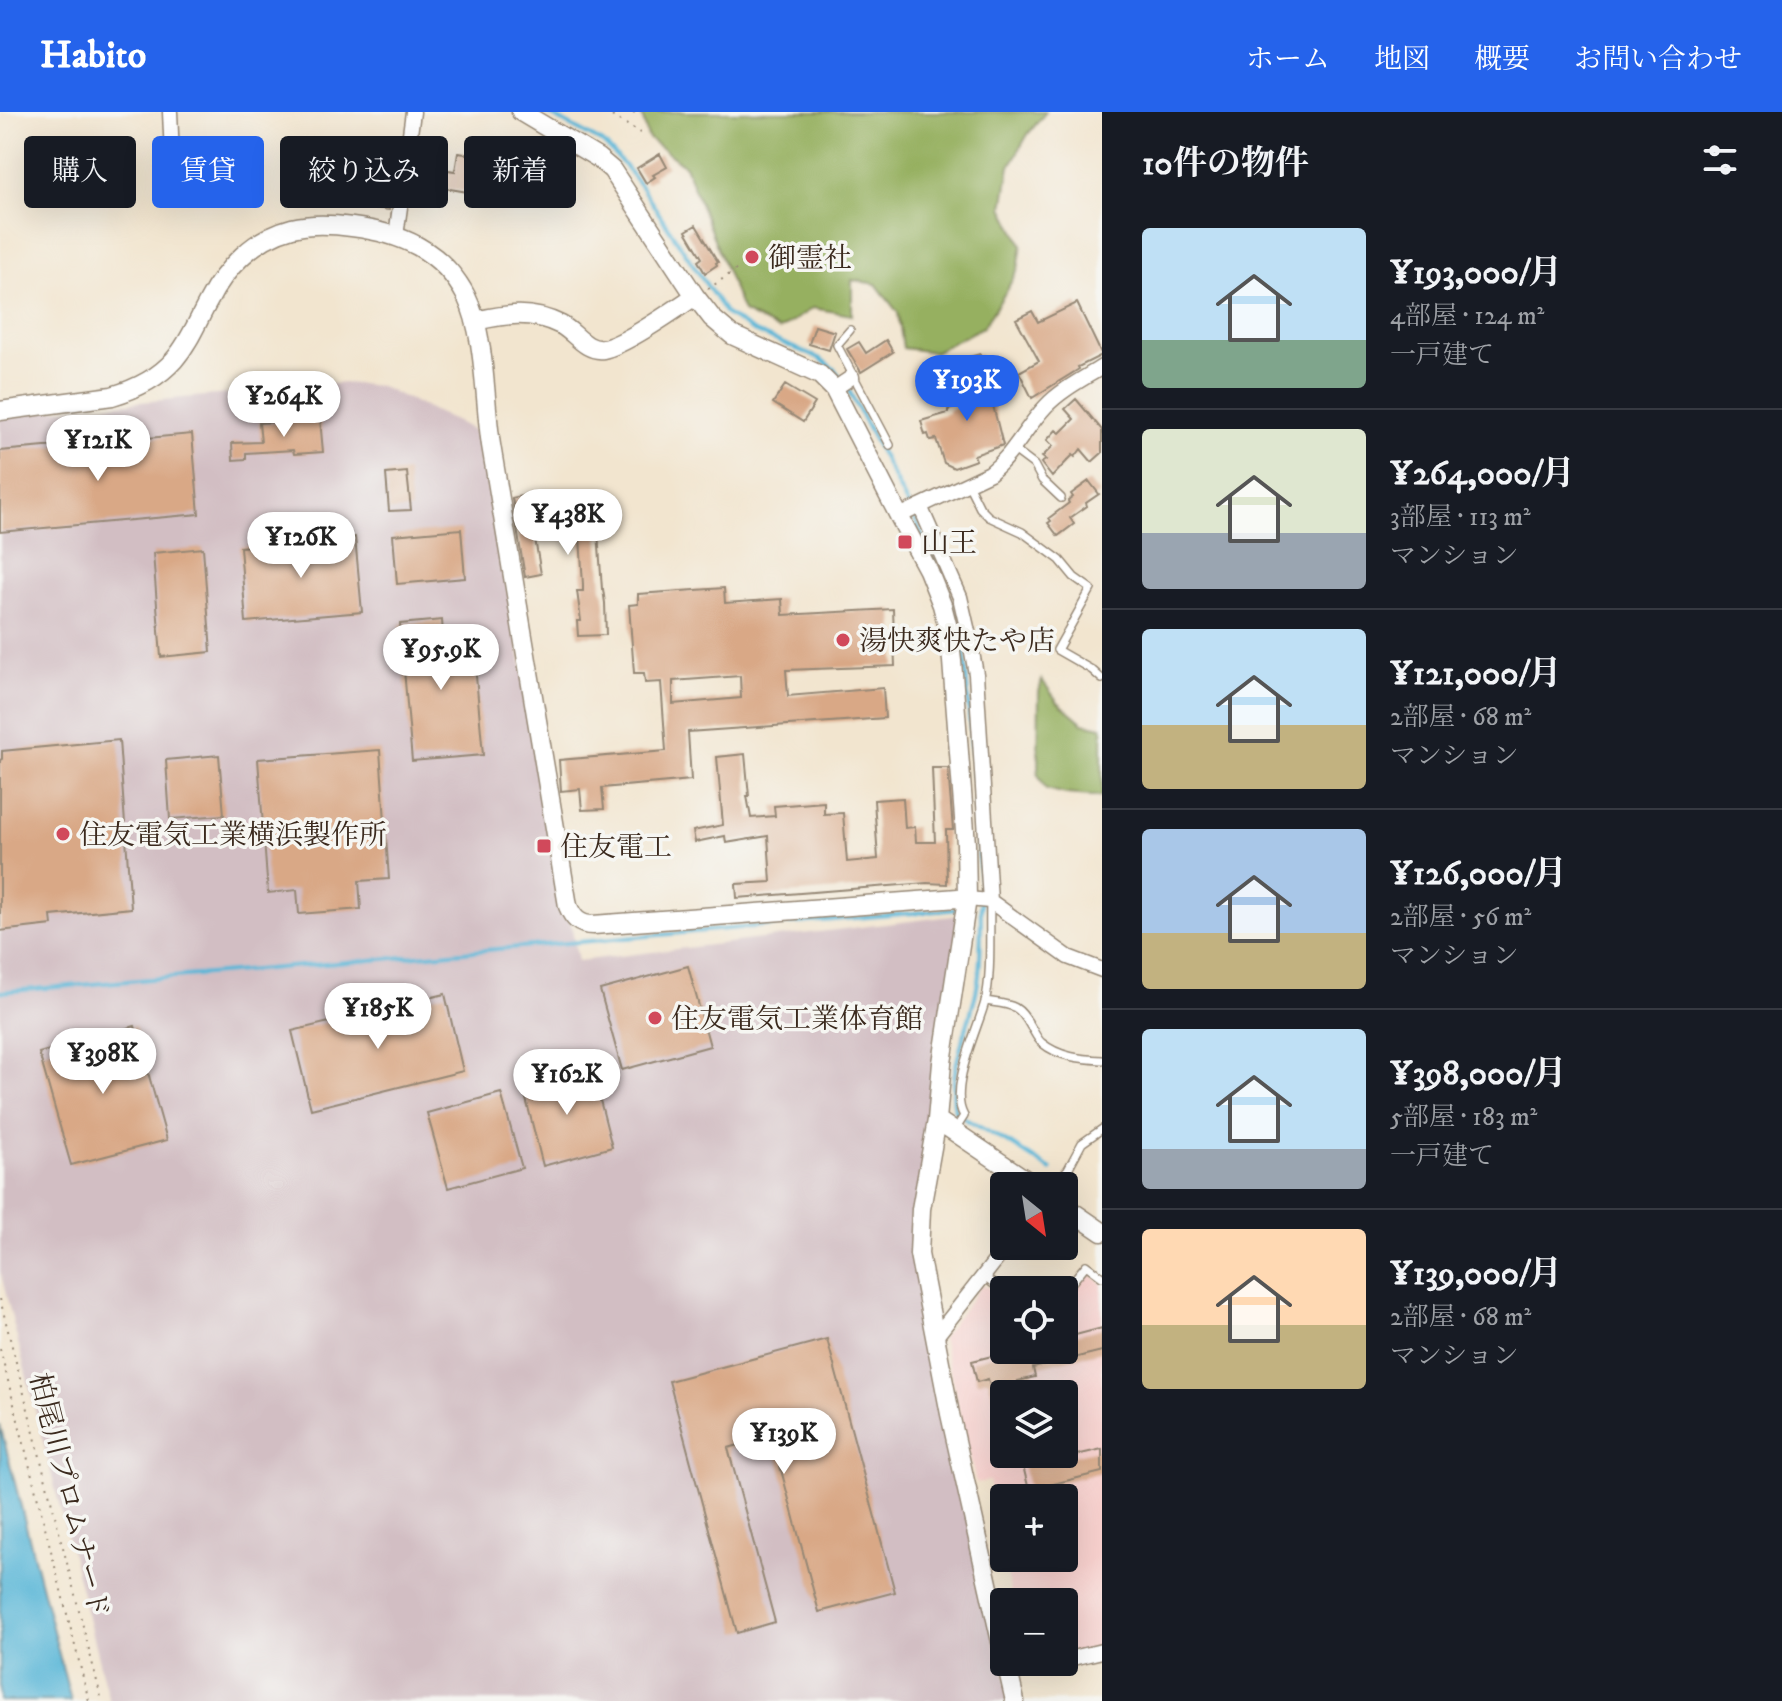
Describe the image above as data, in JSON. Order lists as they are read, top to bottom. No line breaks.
{"streets":{"path":["柏尾川プロムナード"]},"places":{"other":["御霊社","湯快爽快たや店","住友電気工業横浜製作所","住友電気工業体育館"],"transit":["山王","住友電工"]},"north":"bottom right","page":{"header":"Habito","nav":["ホーム","地図","概要","お問い合わせ"],"heading":"10件の物件","chip":["購入","賃貸","絞り込み","新着"],"list":[{"name":"¥193,000/月","note":"4部屋 · 124 m² · 一戸建て"},{"name":"¥264,000/月","note":"3部屋 · 113 m² · マンション"},{"name":"¥121,000/月","note":"2部屋 · 68 m² · マンション"},{"name":"¥126,000/月","note":"2部屋 · 56 m² · マンション"},{"name":"¥398,000/月","note":"5部屋 · 183 m² · 一戸建て"},{"name":"¥139,000/月","note":"2部屋 · 68 m² · マンション"}],"price":["¥193K","¥264K","¥121K","¥438K","¥126K","¥95.9K","¥185K","¥398K","¥162K","¥139K"],"map_buttons":["+","−"]}}
